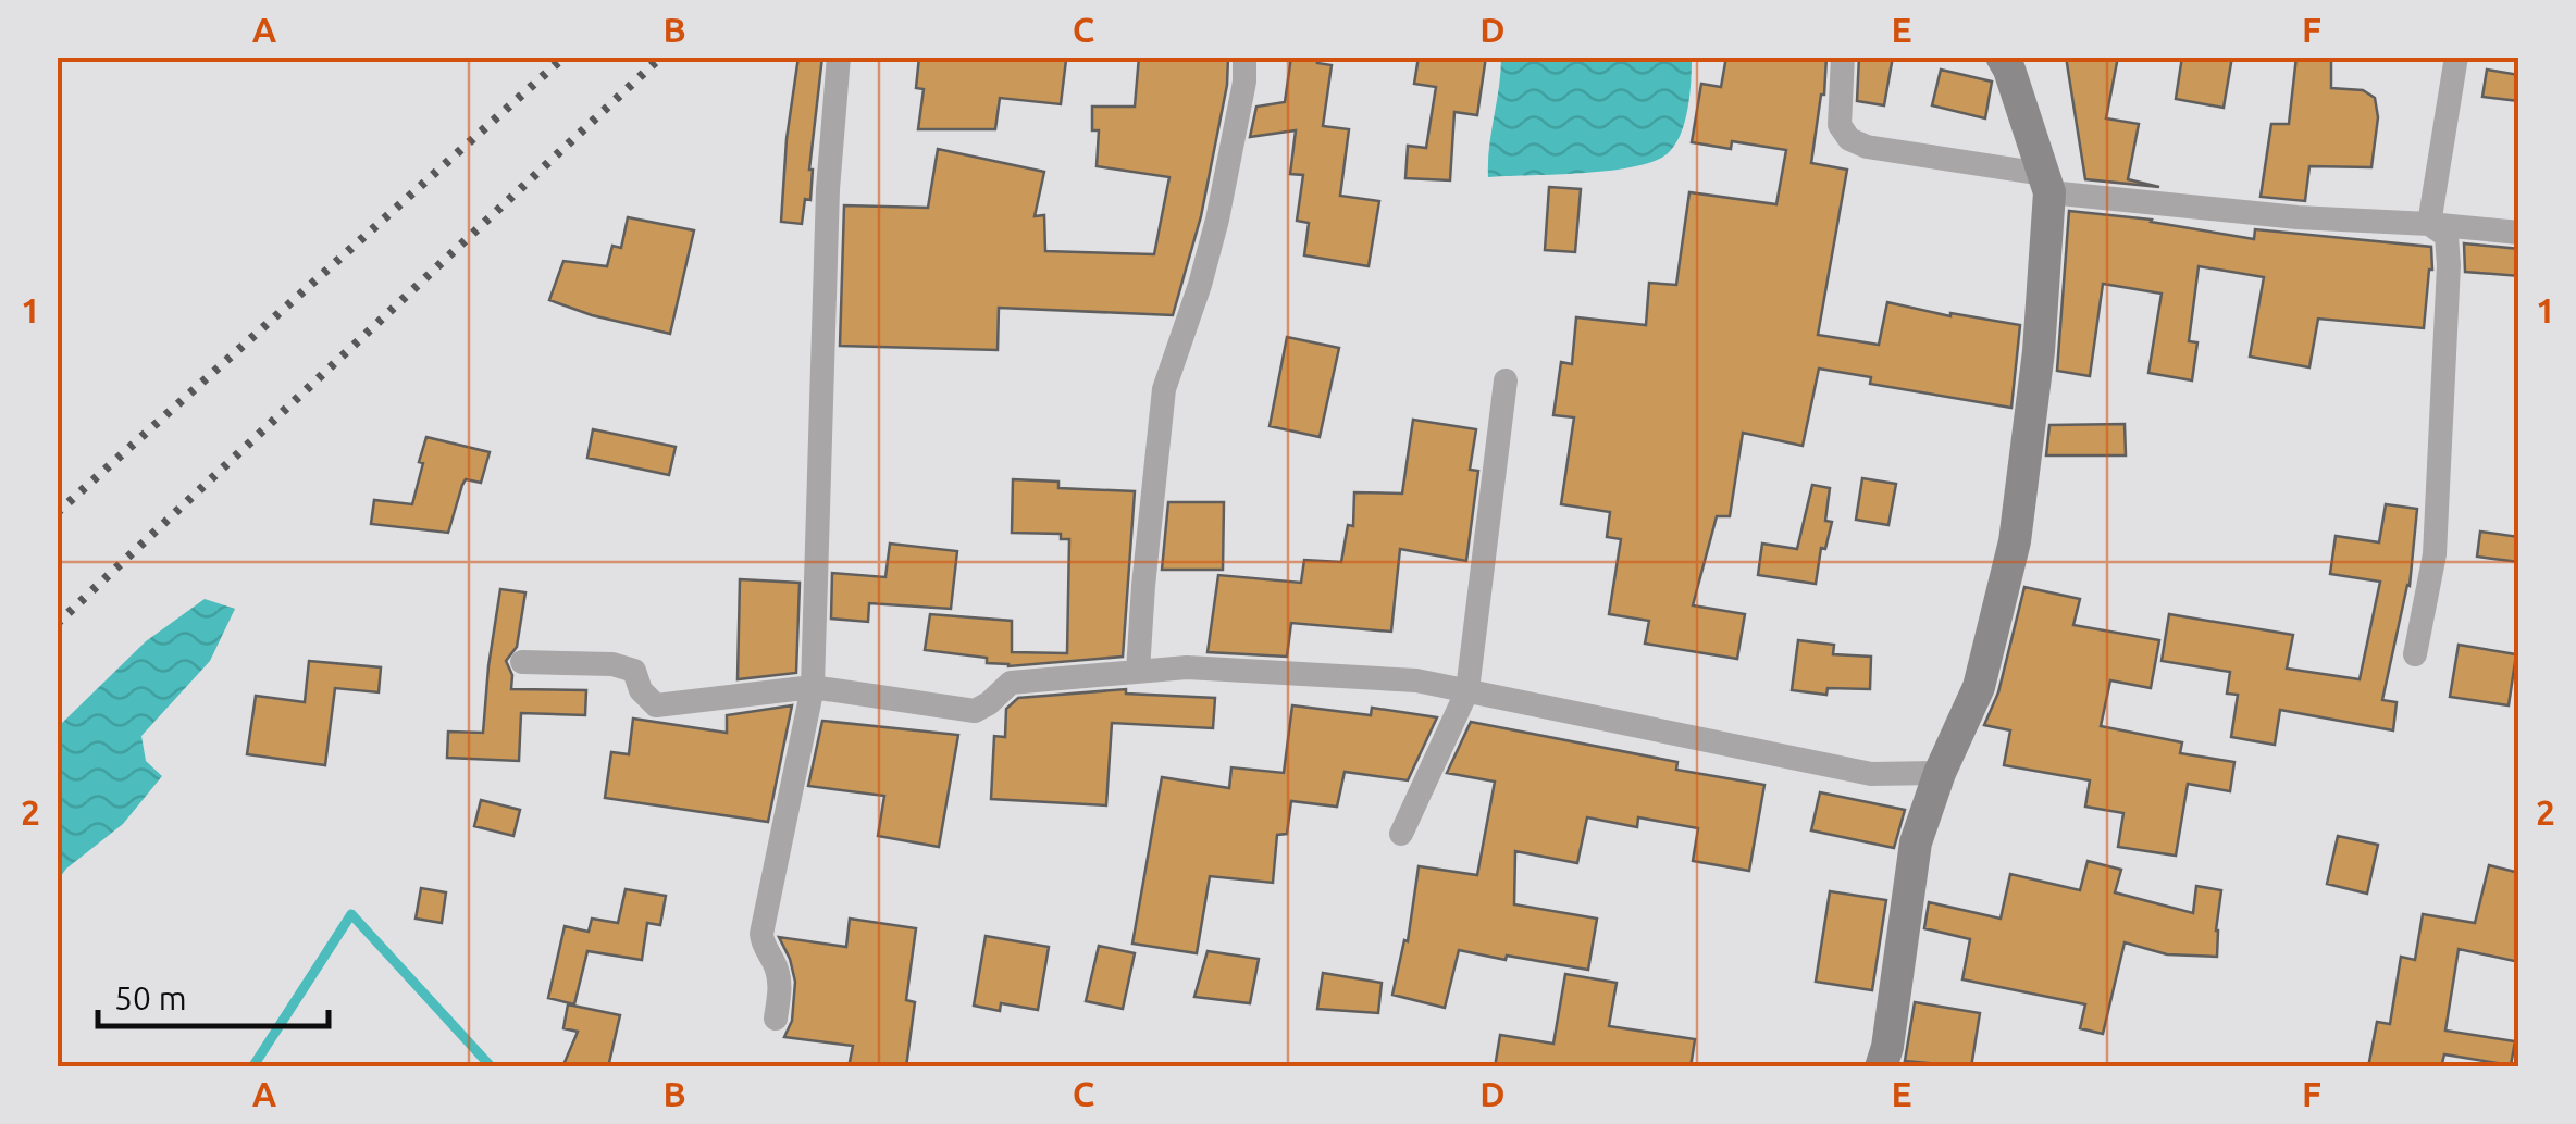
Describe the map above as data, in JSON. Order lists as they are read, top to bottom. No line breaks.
{"scale_bar":"50 m","grid":{"columns":["A","B","C","D","E","F"],"rows":["1","2"]}}
